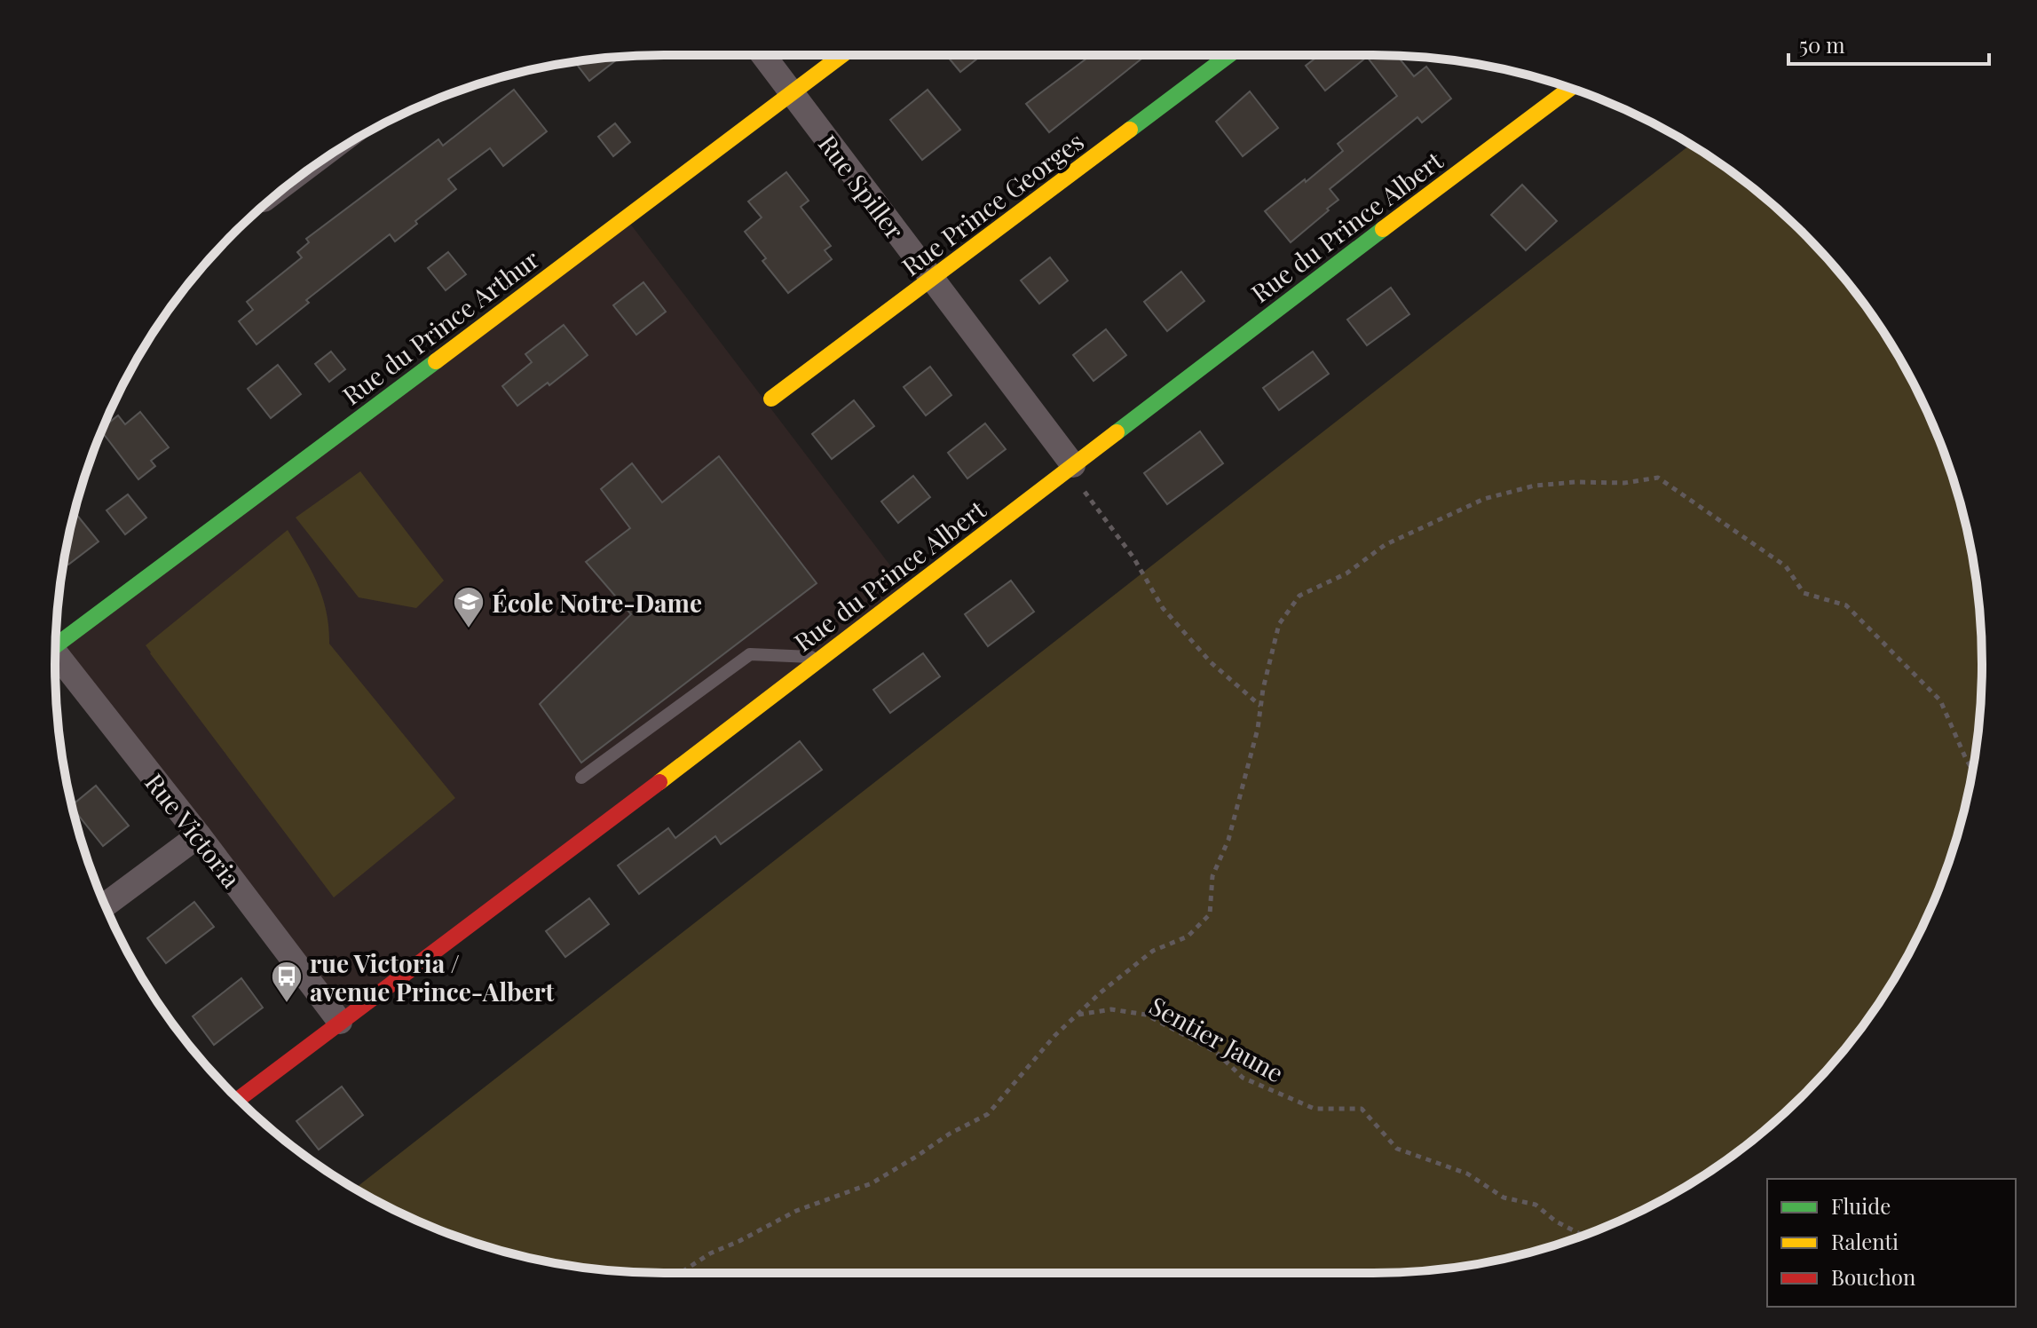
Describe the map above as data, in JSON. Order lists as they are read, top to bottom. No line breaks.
{"streets":{"street":["Rue Spiller","Rue Prince Georges","Rue du Prince Albert","Rue du Prince Arthur","Rue Victoria"],"path":["Sentier Jaune"]},"crossings":[["Rue Spiller","Rue Prince Georges"],["Rue Spiller","Rue du Prince Albert"],["Rue Spiller","Rue du Prince Arthur"],["Rue du Prince Albert","Rue Victoria"]],"places":{"school or university":["École Notre-Dame"],"bus stop":["rue Victoria / avenue Prince-Albert"]},"legend":["Fluide","Ralenti","Bouchon"],"scale_bar":"50 m"}
